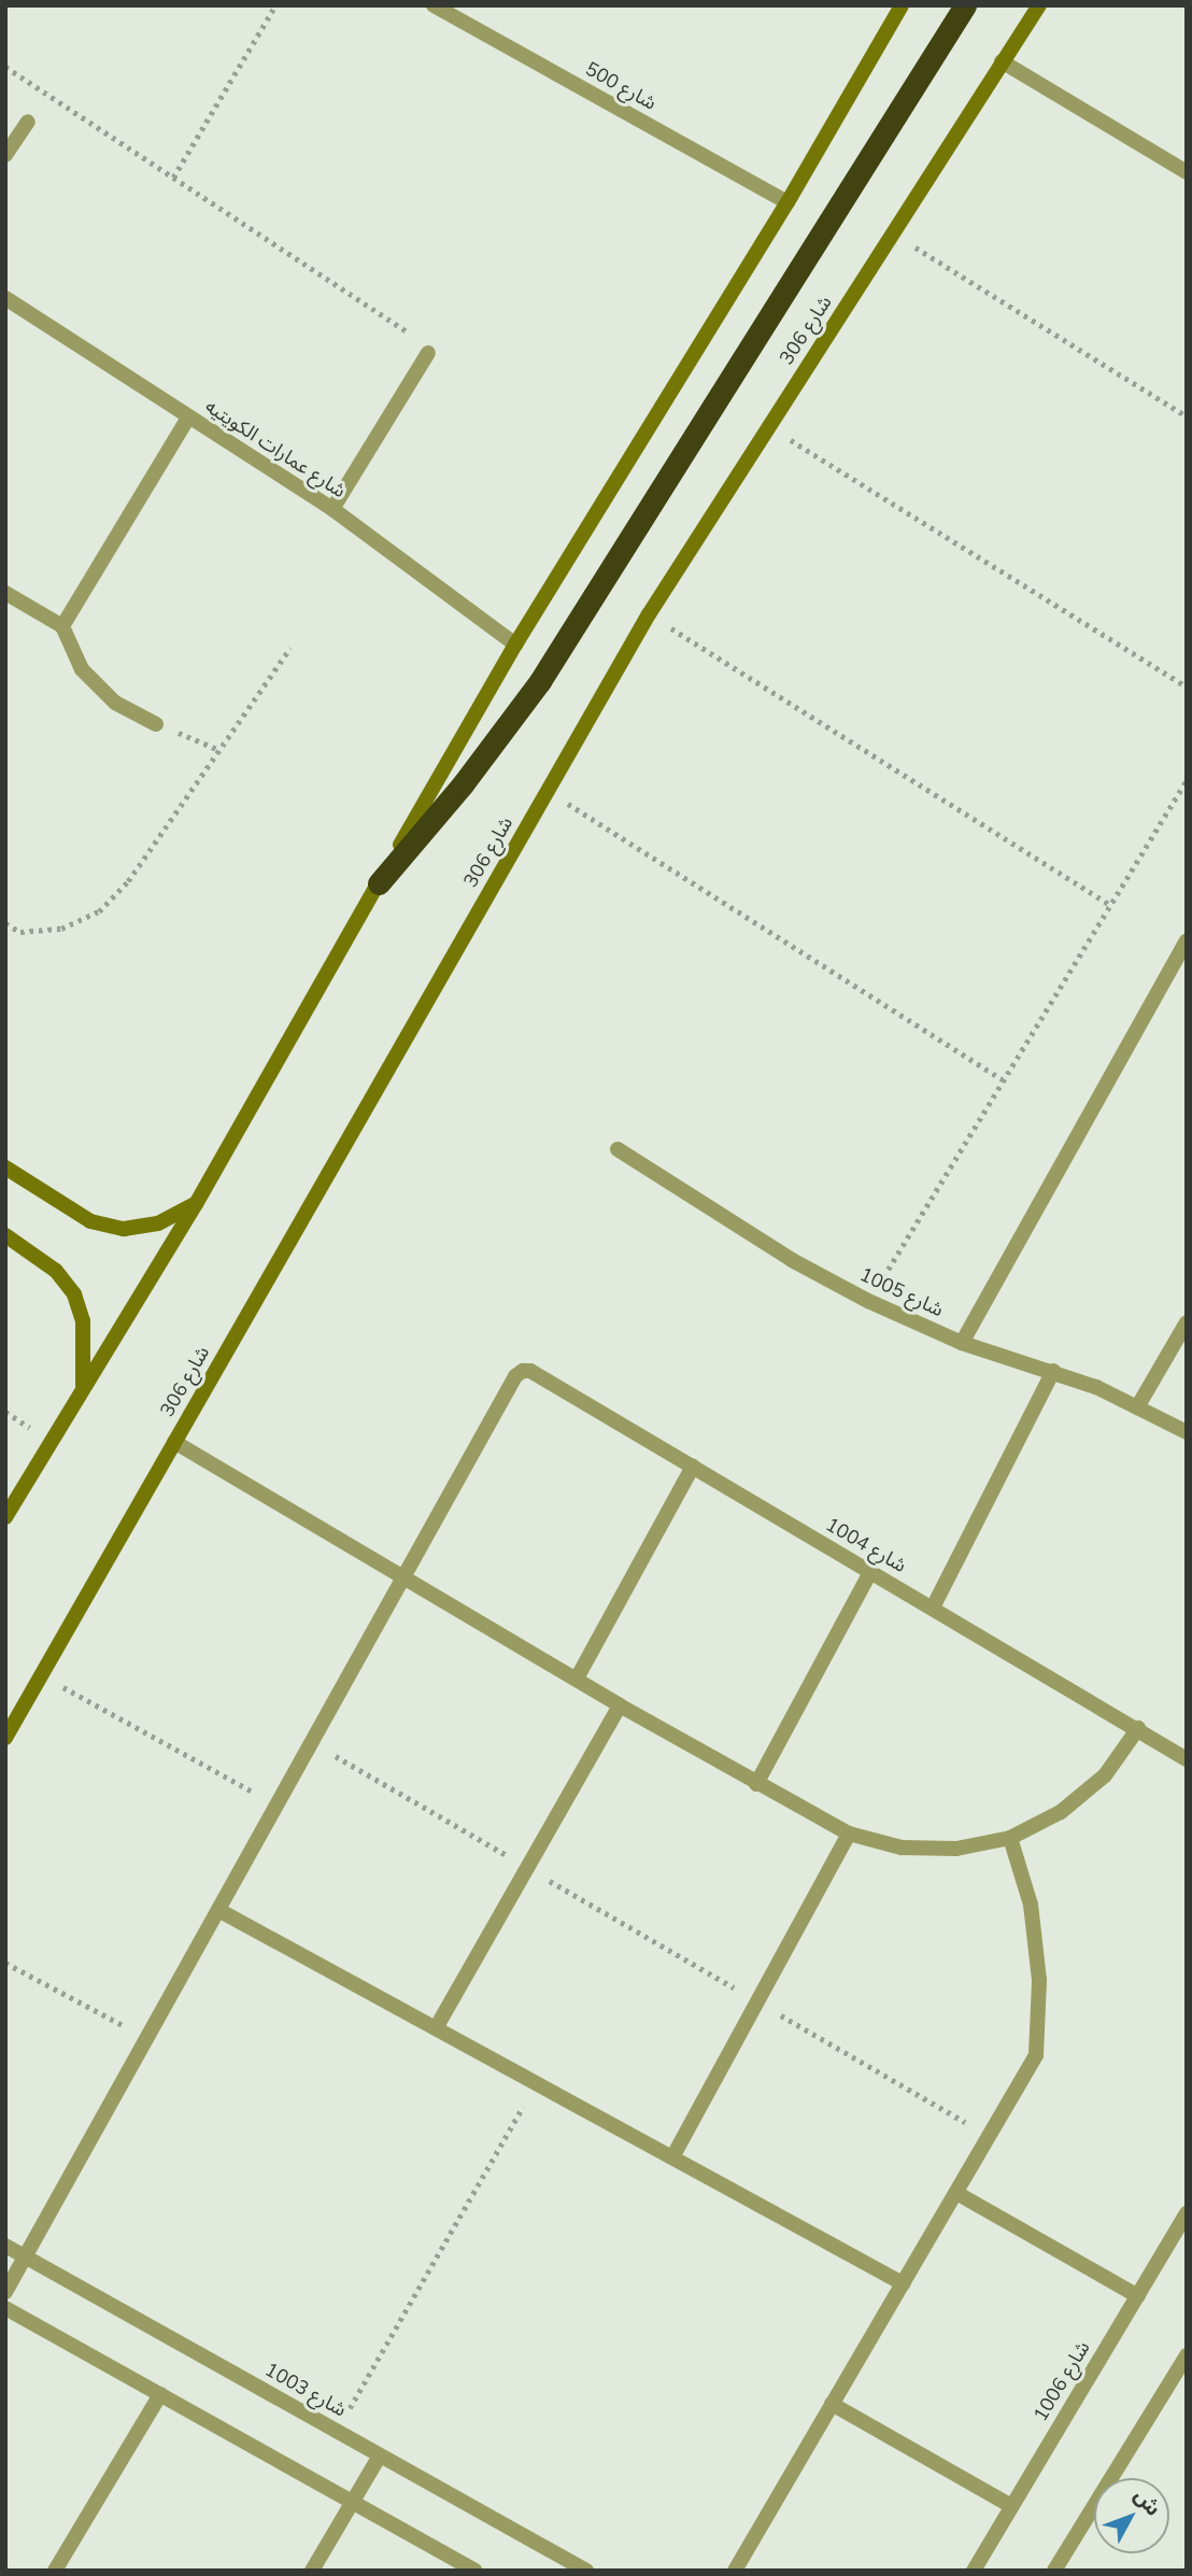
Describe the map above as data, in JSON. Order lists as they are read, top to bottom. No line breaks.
{"streets":{"street":["شارع 500","شارع 306","شارع عمارات الكويتيه","شارع 1005","شارع 1004","شارع 1006","شارع 1003"]},"north":"top right"}
